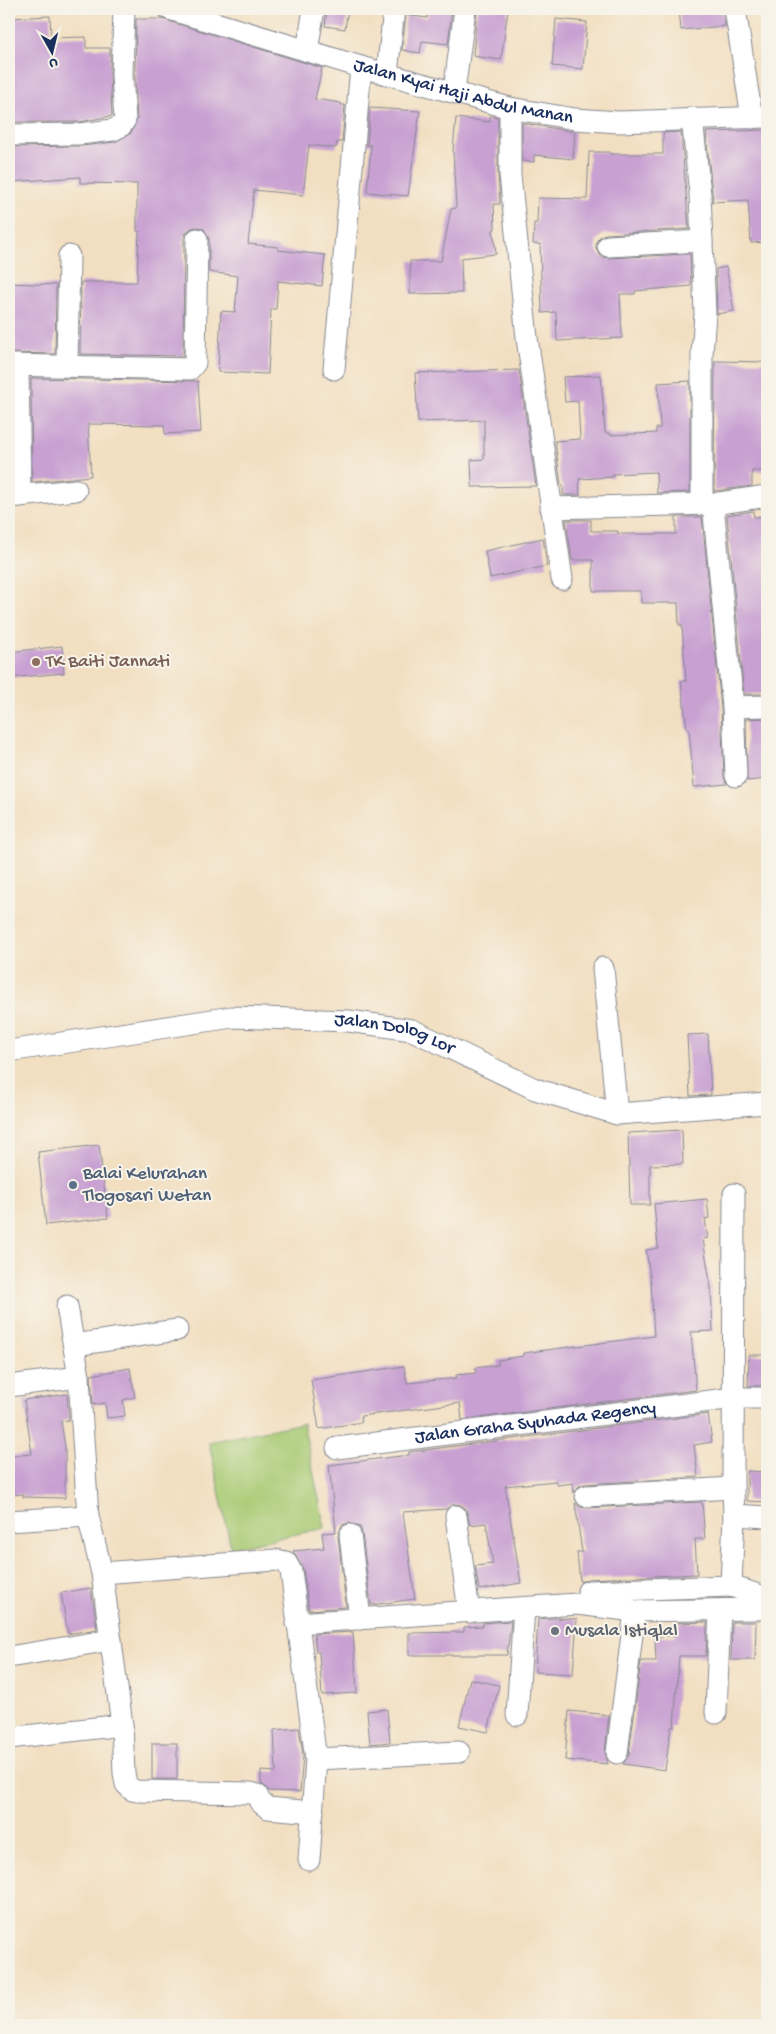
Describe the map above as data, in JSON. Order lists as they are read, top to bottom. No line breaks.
{"streets":{"street":["Jalan Kyai Haji Abdul Manan","Jalan Dolog Lor","Jalan Graha Syuhada Regency"]},"places":["TK Baiti Jannati","Balai Kelurahan Tlogosari Wetan","Musala Istiqlal"],"north":"bottom"}
